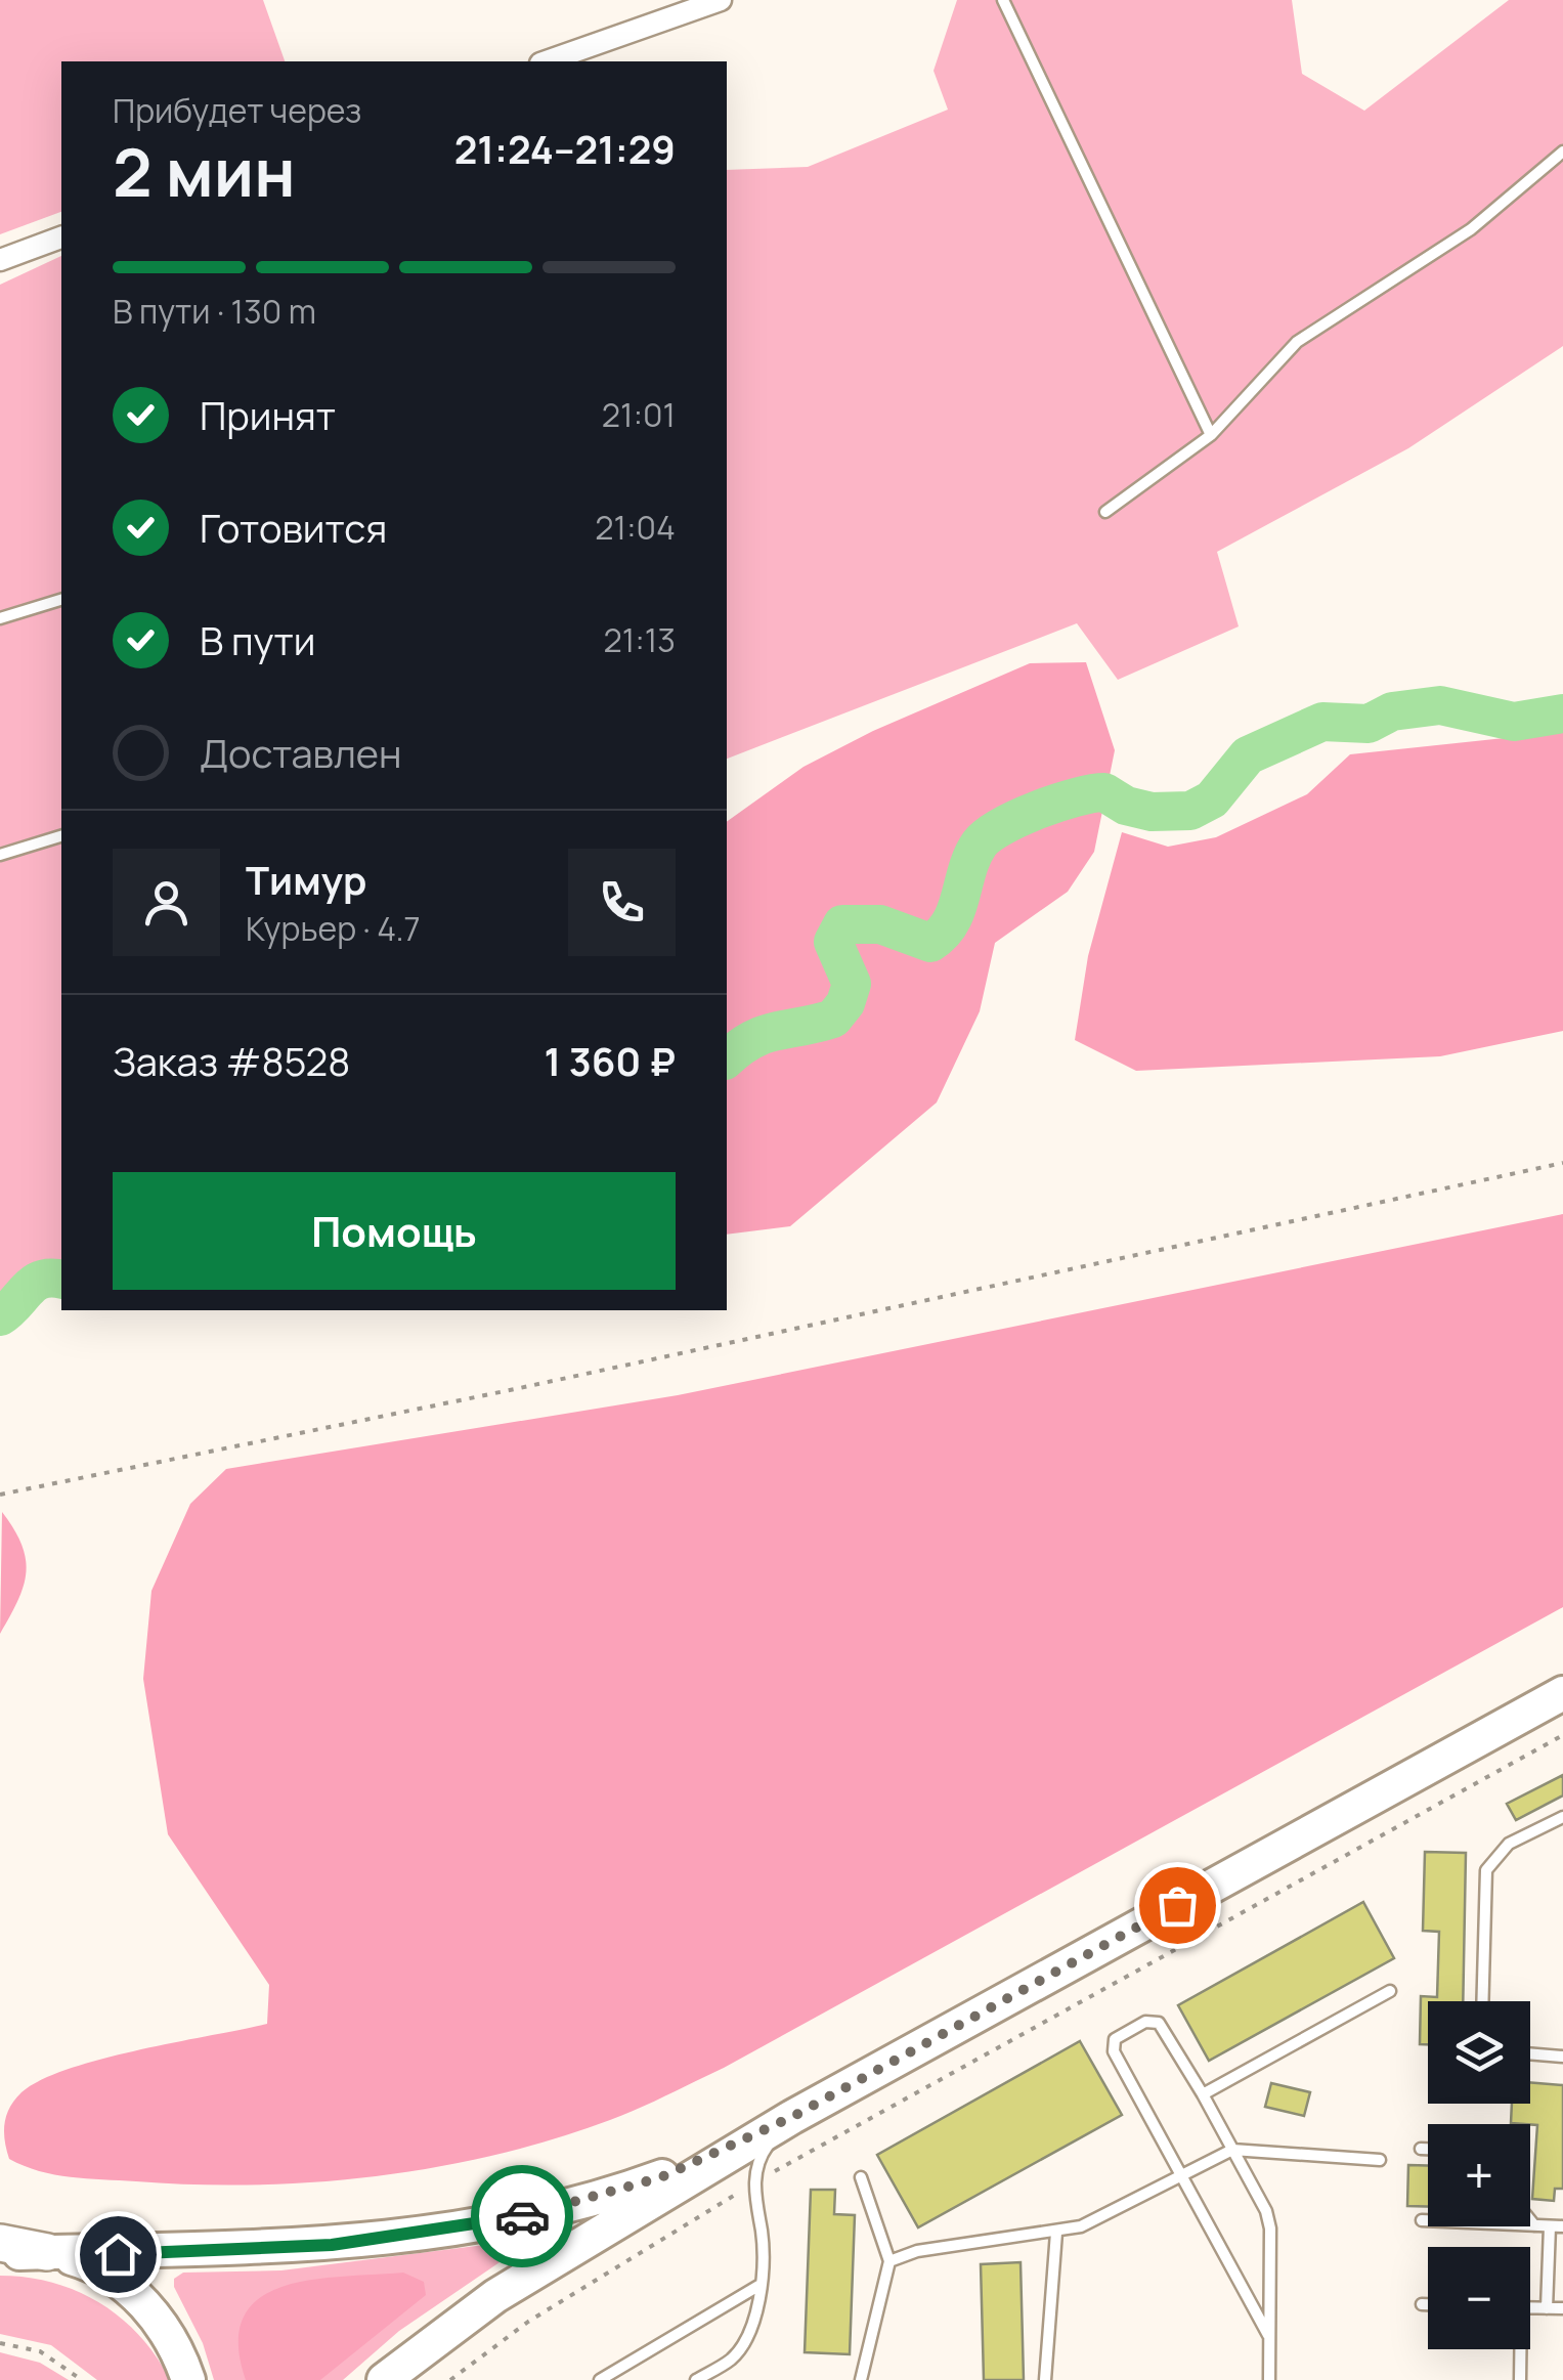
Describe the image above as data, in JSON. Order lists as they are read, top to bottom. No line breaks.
{"page":{"heading":["2 мин","Прибудет через","21:24–21:29"],"panel":["Тимур","Курьер · 4.7","Заказ #8528","1 360 ₽"],"bar":"В пути · 130 m","list":[["Принят","21:01"],["Готовится","21:04"],["В пути","21:13"],"Доставлен"],"buttons":"Помощь","map_buttons":["+","−"]}}
